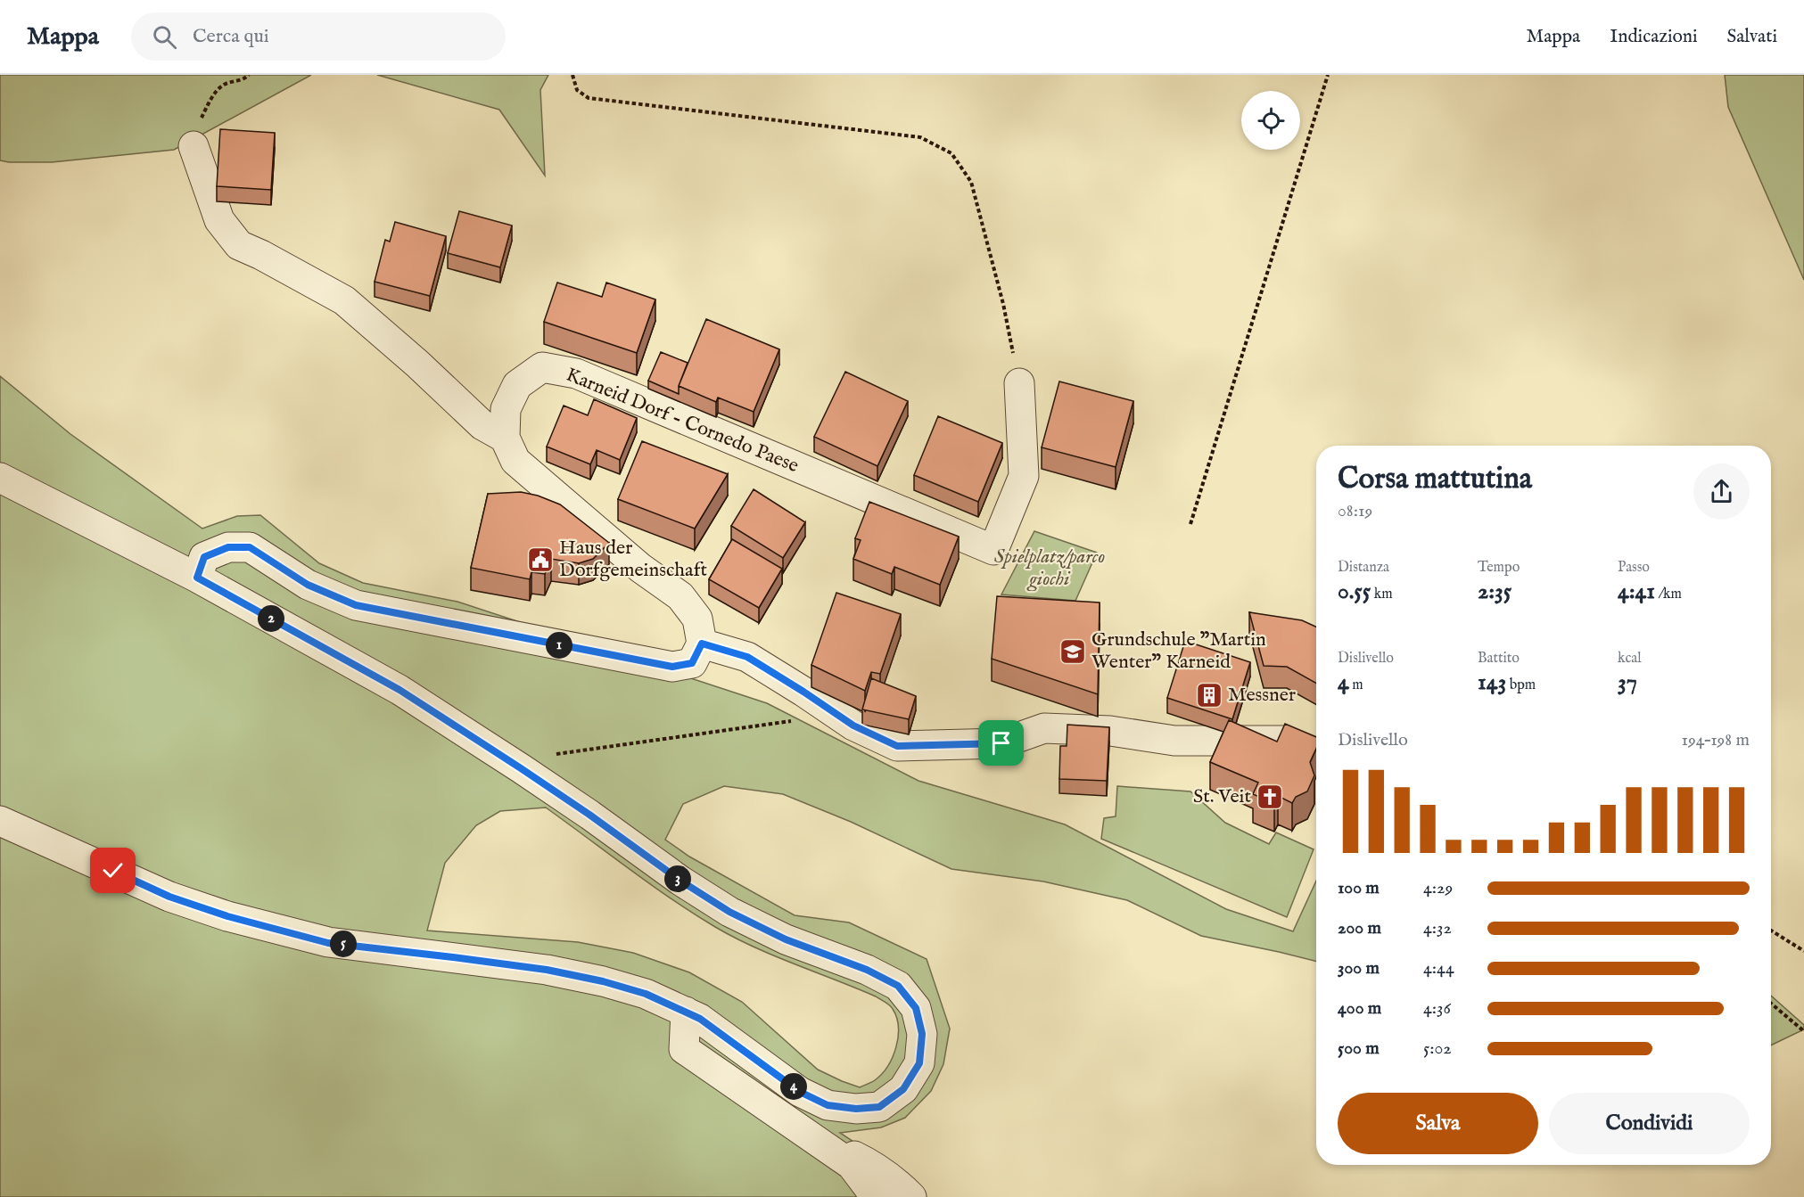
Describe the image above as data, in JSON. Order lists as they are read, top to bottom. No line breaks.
{"streets":{"street":["Karneid Dorf - Cornedo Paese"]},"parks":["Spielplatz/parco giochi"],"places":{"public building":["Haus der Dorfgemeinschaft"],"school or university":["Grundschule \"Martin Wenter\" Karneid"],"building":["Messner"],"church":["St. Veit"]},"page":{"header":"Mappa","search":"Cerca qui","nav":["Mappa","Indicazioni","Salvati"],"heading":["Corsa mattutina","08:19"],"stats":[["Distanza","0.55 km"],["Tempo","2:35"],["Passo","4:41 /km"],["Dislivello","4 m"],["Battito","143 bpm"],["kcal","37"]],"pins":["2","1","3","5","4"],"chart":["Dislivello","194–198 m"],"list":[{"name":"100 m","note":"4:29"},{"name":"200 m","note":"4:32"},{"name":"300 m","note":"4:44"},{"name":"400 m","note":"4:36"},{"name":"500 m","note":"5:02"}],"buttons":["Salva","Condividi"]}}
